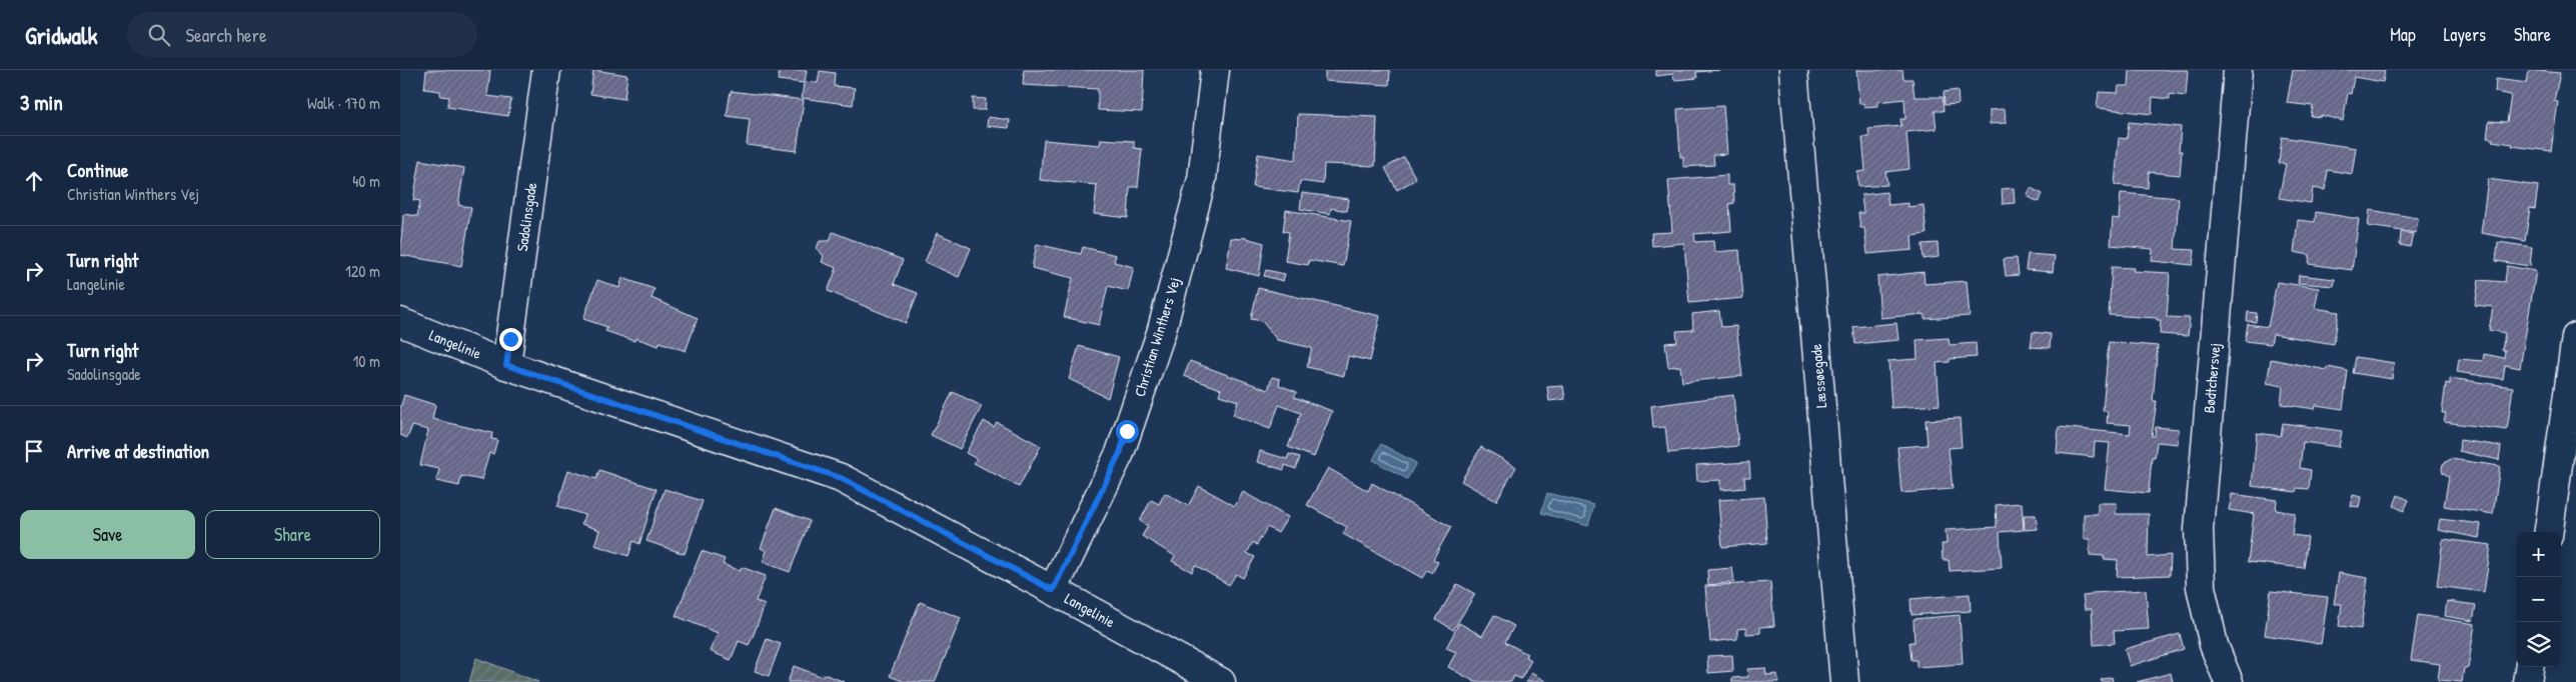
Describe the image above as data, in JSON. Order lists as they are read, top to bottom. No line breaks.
{"streets":{"street":["Sadolinsgade","Christian Winthers Vej","Langelinie","Læssøegade","Bødtchersvej"]},"crossings":[["Sadolinsgade","Langelinie"],["Christian Winthers Vej","Langelinie"]],"page":{"header":"Gridwalk","search":"Search here","nav":["Map","Layers","Share"],"heading":["3 min","Walk · 170 m"],"list":[["Continue","Christian Winthers Vej","40 m"],["Turn right","Langelinie","120 m"],["Turn right","Sadolinsgade","10 m"],"Arrive at destination"],"buttons":["Save","Share"],"map_buttons":["+","−"]}}
